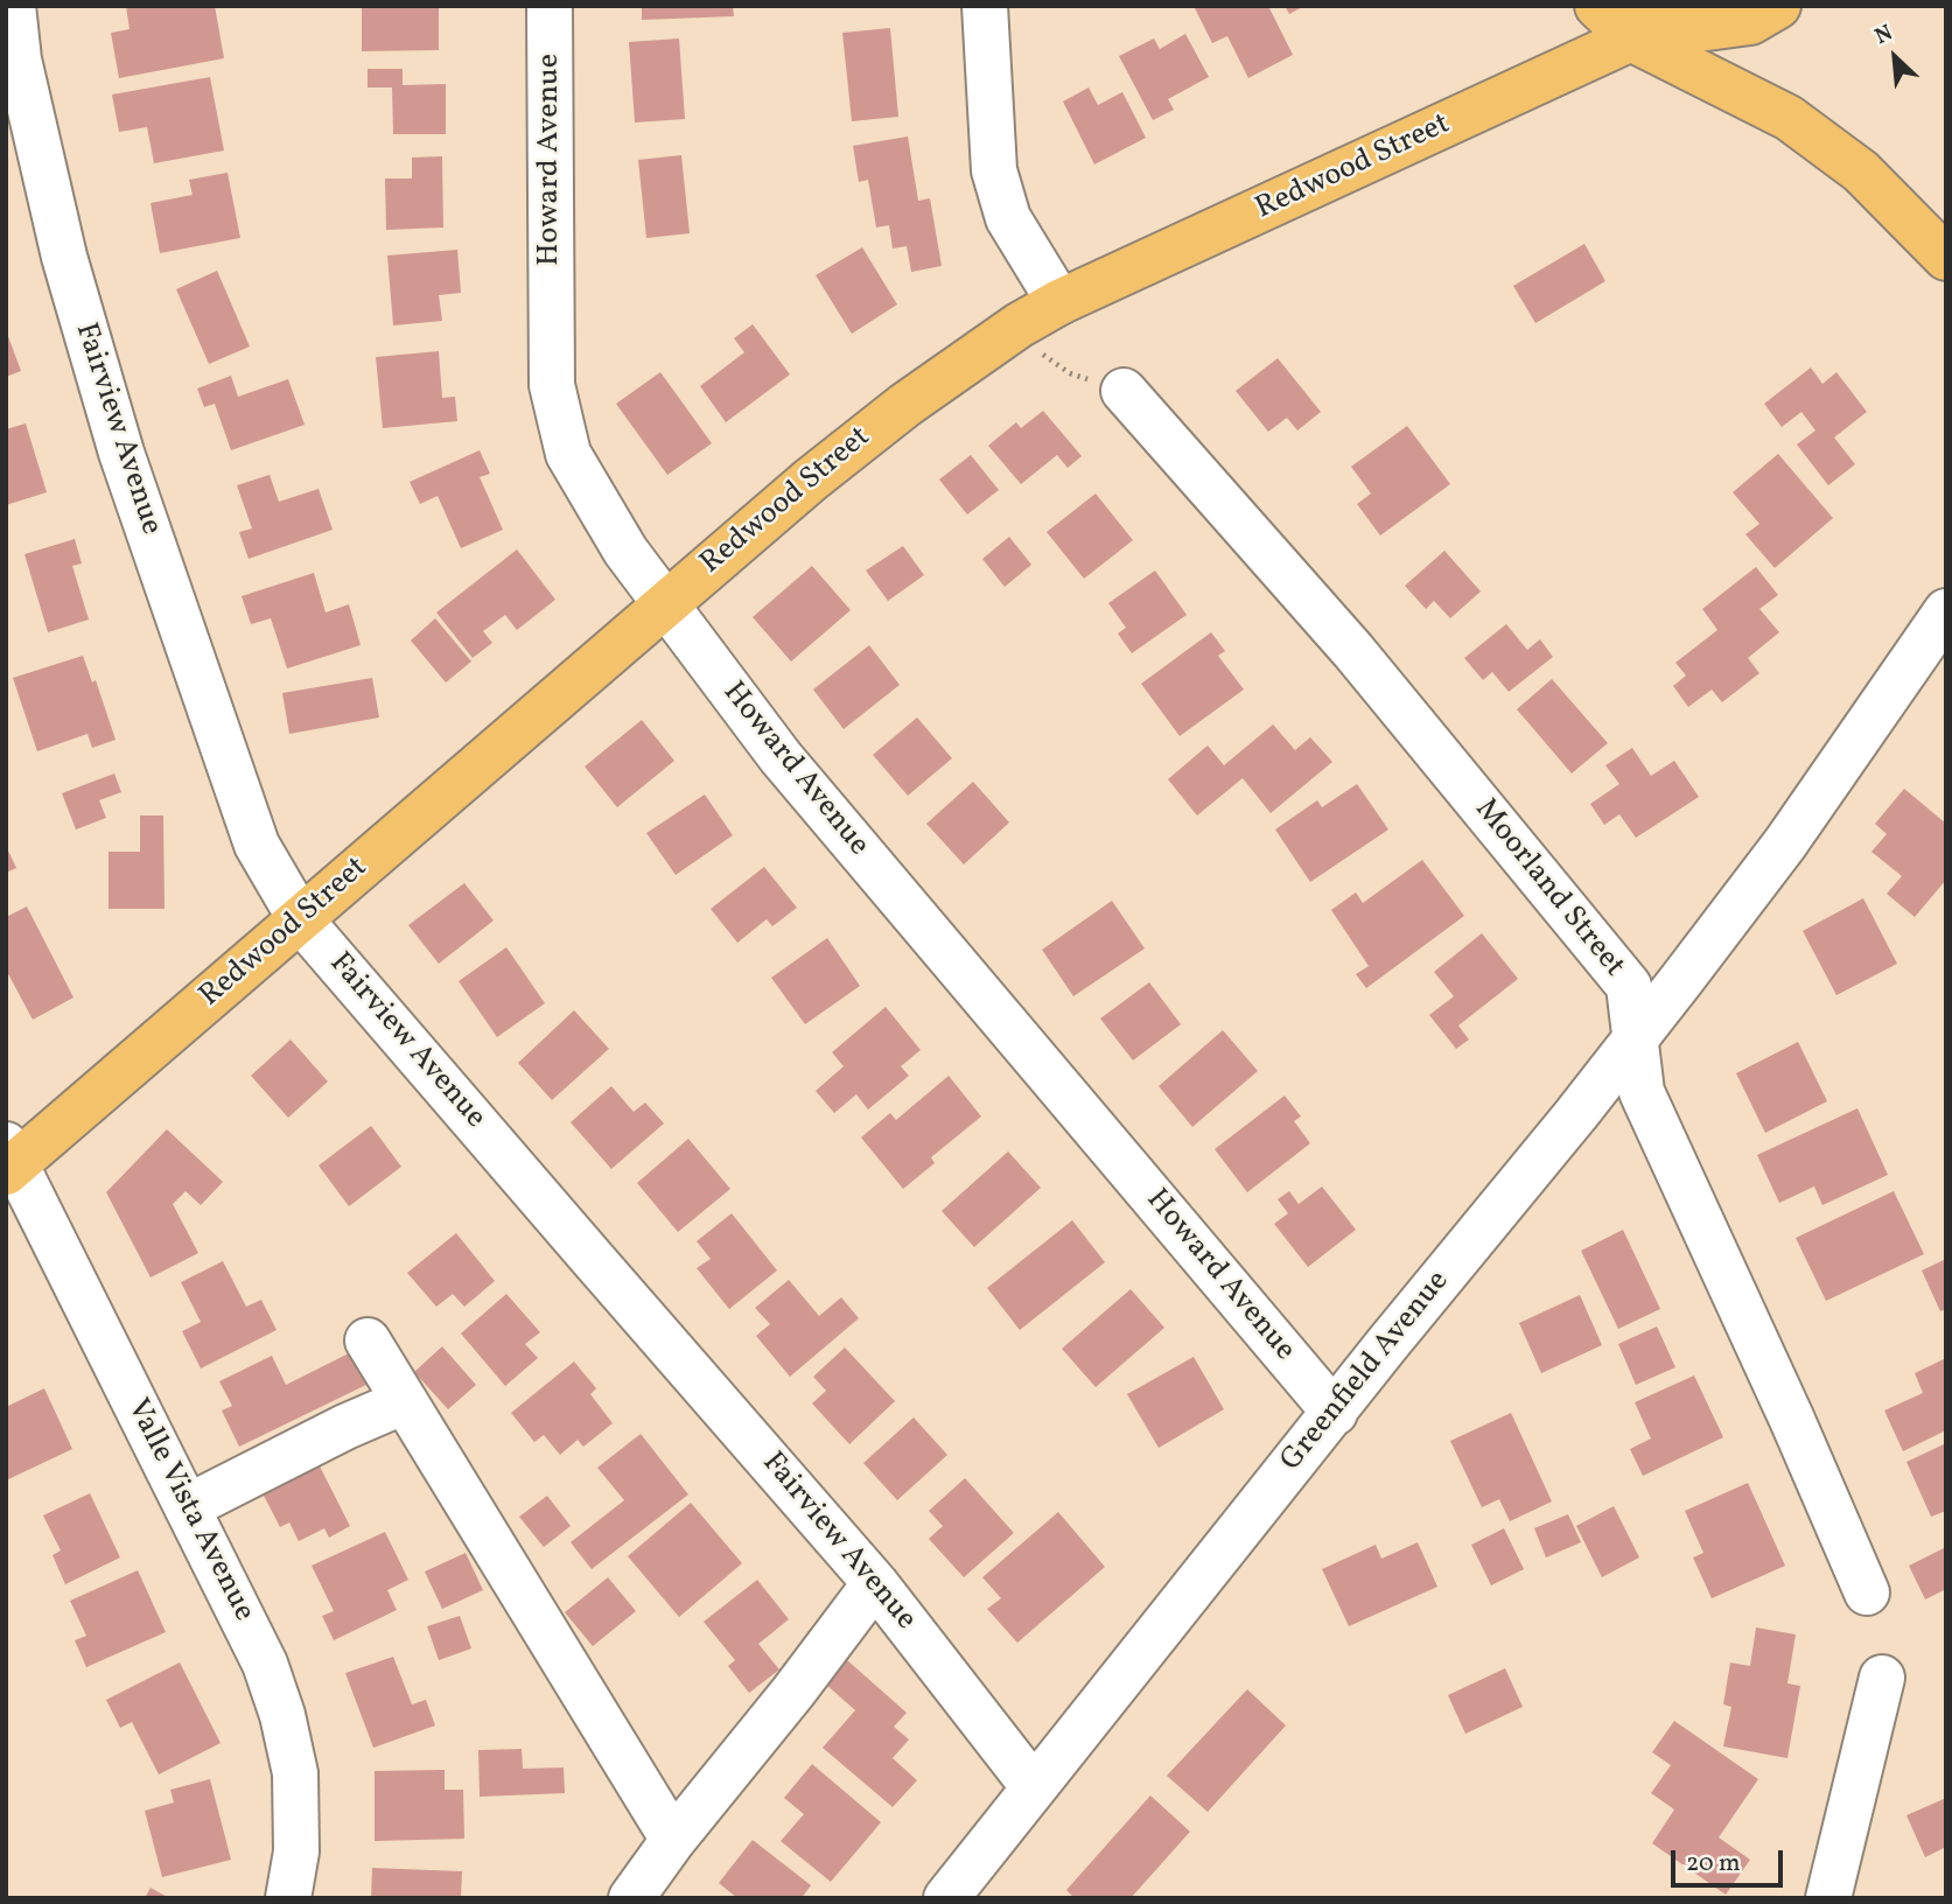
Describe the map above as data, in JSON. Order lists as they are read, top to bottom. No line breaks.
{"streets":{"main road":["Redwood Street"],"street":["Howard Avenue","Fairview Avenue","Moorland Street","Greenfield Avenue","Valle Vista Avenue"]},"crossings":[["Howard Avenue","Redwood Street"],["Howard Avenue","Greenfield Avenue"],["Redwood Street","Fairview Avenue"],["Redwood Street","Valle Vista Avenue"],["Fairview Avenue","Greenfield Avenue"],["Moorland Street","Greenfield Avenue"]],"scale_bar":"20 m","north":"top left"}
